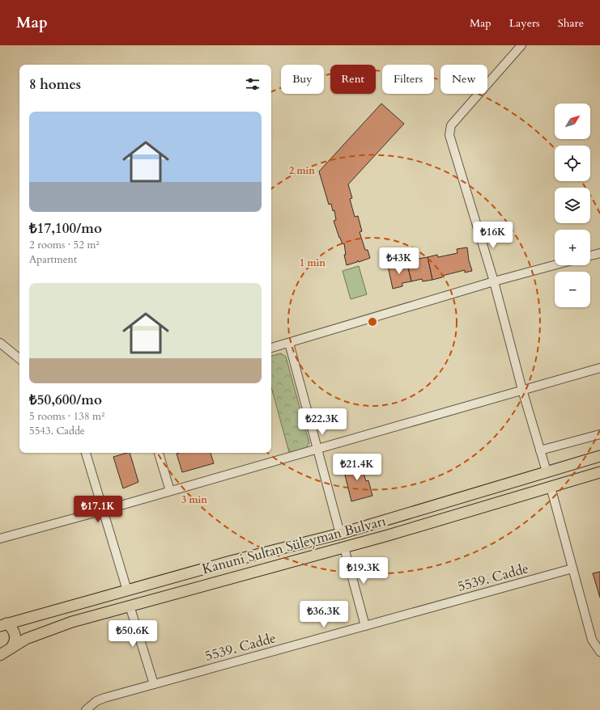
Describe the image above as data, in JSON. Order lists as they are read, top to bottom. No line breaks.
{"streets":{"main road":["Kanuni Sultan Süleyman Bulvarı"],"street":["5539. Cadde"]},"north":"top right","page":{"header":"Map","nav":["Map","Layers","Share"],"chip":["Buy","Rent","Filters","New"],"heading":"8 homes","map_buttons":["+","−"],"list":[{"name":"₺17,100/mo","note":"2 rooms · 52 m² · Apartment"},{"name":"₺50,600/mo","note":"5 rooms · 138 m² · 5543. Cadde"}],"price":["₺16K","₺43K","₺22.3K","₺21.4K","₺17.1K","₺19.3K","₺36.3K","₺50.6K"]},"rings":["2 min","1 min","3 min"]}
